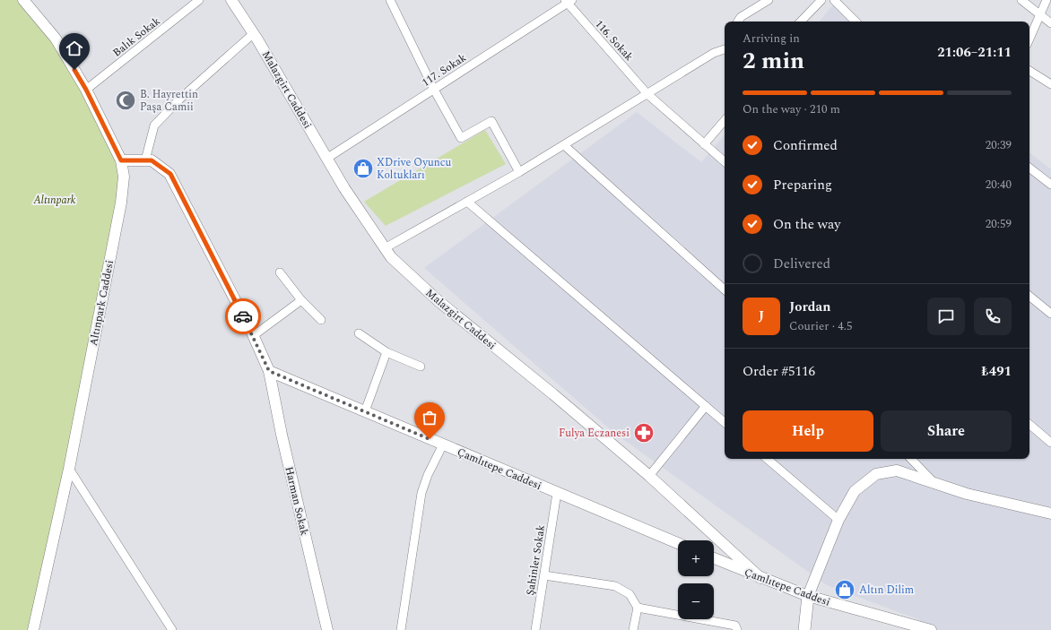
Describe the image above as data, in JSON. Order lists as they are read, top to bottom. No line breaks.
{"streets":{"street":["Balık Sokak","116. Sokak","117. Sokak","Malazgirt Caddesi","Altınpark Caddesi","Çamlıtepe Caddesi","Harman Sokak","Şahinler Sokak"]},"crossings":[["Balık Sokak","Altınpark Caddesi"],["116. Sokak","117. Sokak"],["117. Sokak","Malazgirt Caddesi"],["Malazgirt Caddesi","Çamlıtepe Caddesi"],["Çamlıtepe Caddesi","Harman Sokak"],["Çamlıtepe Caddesi","Şahinler Sokak"]],"parks":["Altınpark"],"places":{"mosque":["B. Hayrettin Paşa Camii"],"shop":["XDrive Oyuncu Koltukları","Altın Dilim"],"pharmacy":["Fulya Eczanesi"]},"page":{"heading":["2 min","Arriving in","21:06–21:11"],"panel":["Jordan","Courier · 4.5","Order #5116","₺491"],"bar":"On the way · 210 m","list":[["Confirmed","20:39"],["Preparing","20:40"],["On the way","20:59"],"Delivered"],"round":"J","buttons":["Help","Share"],"map_buttons":["+","−"]}}
